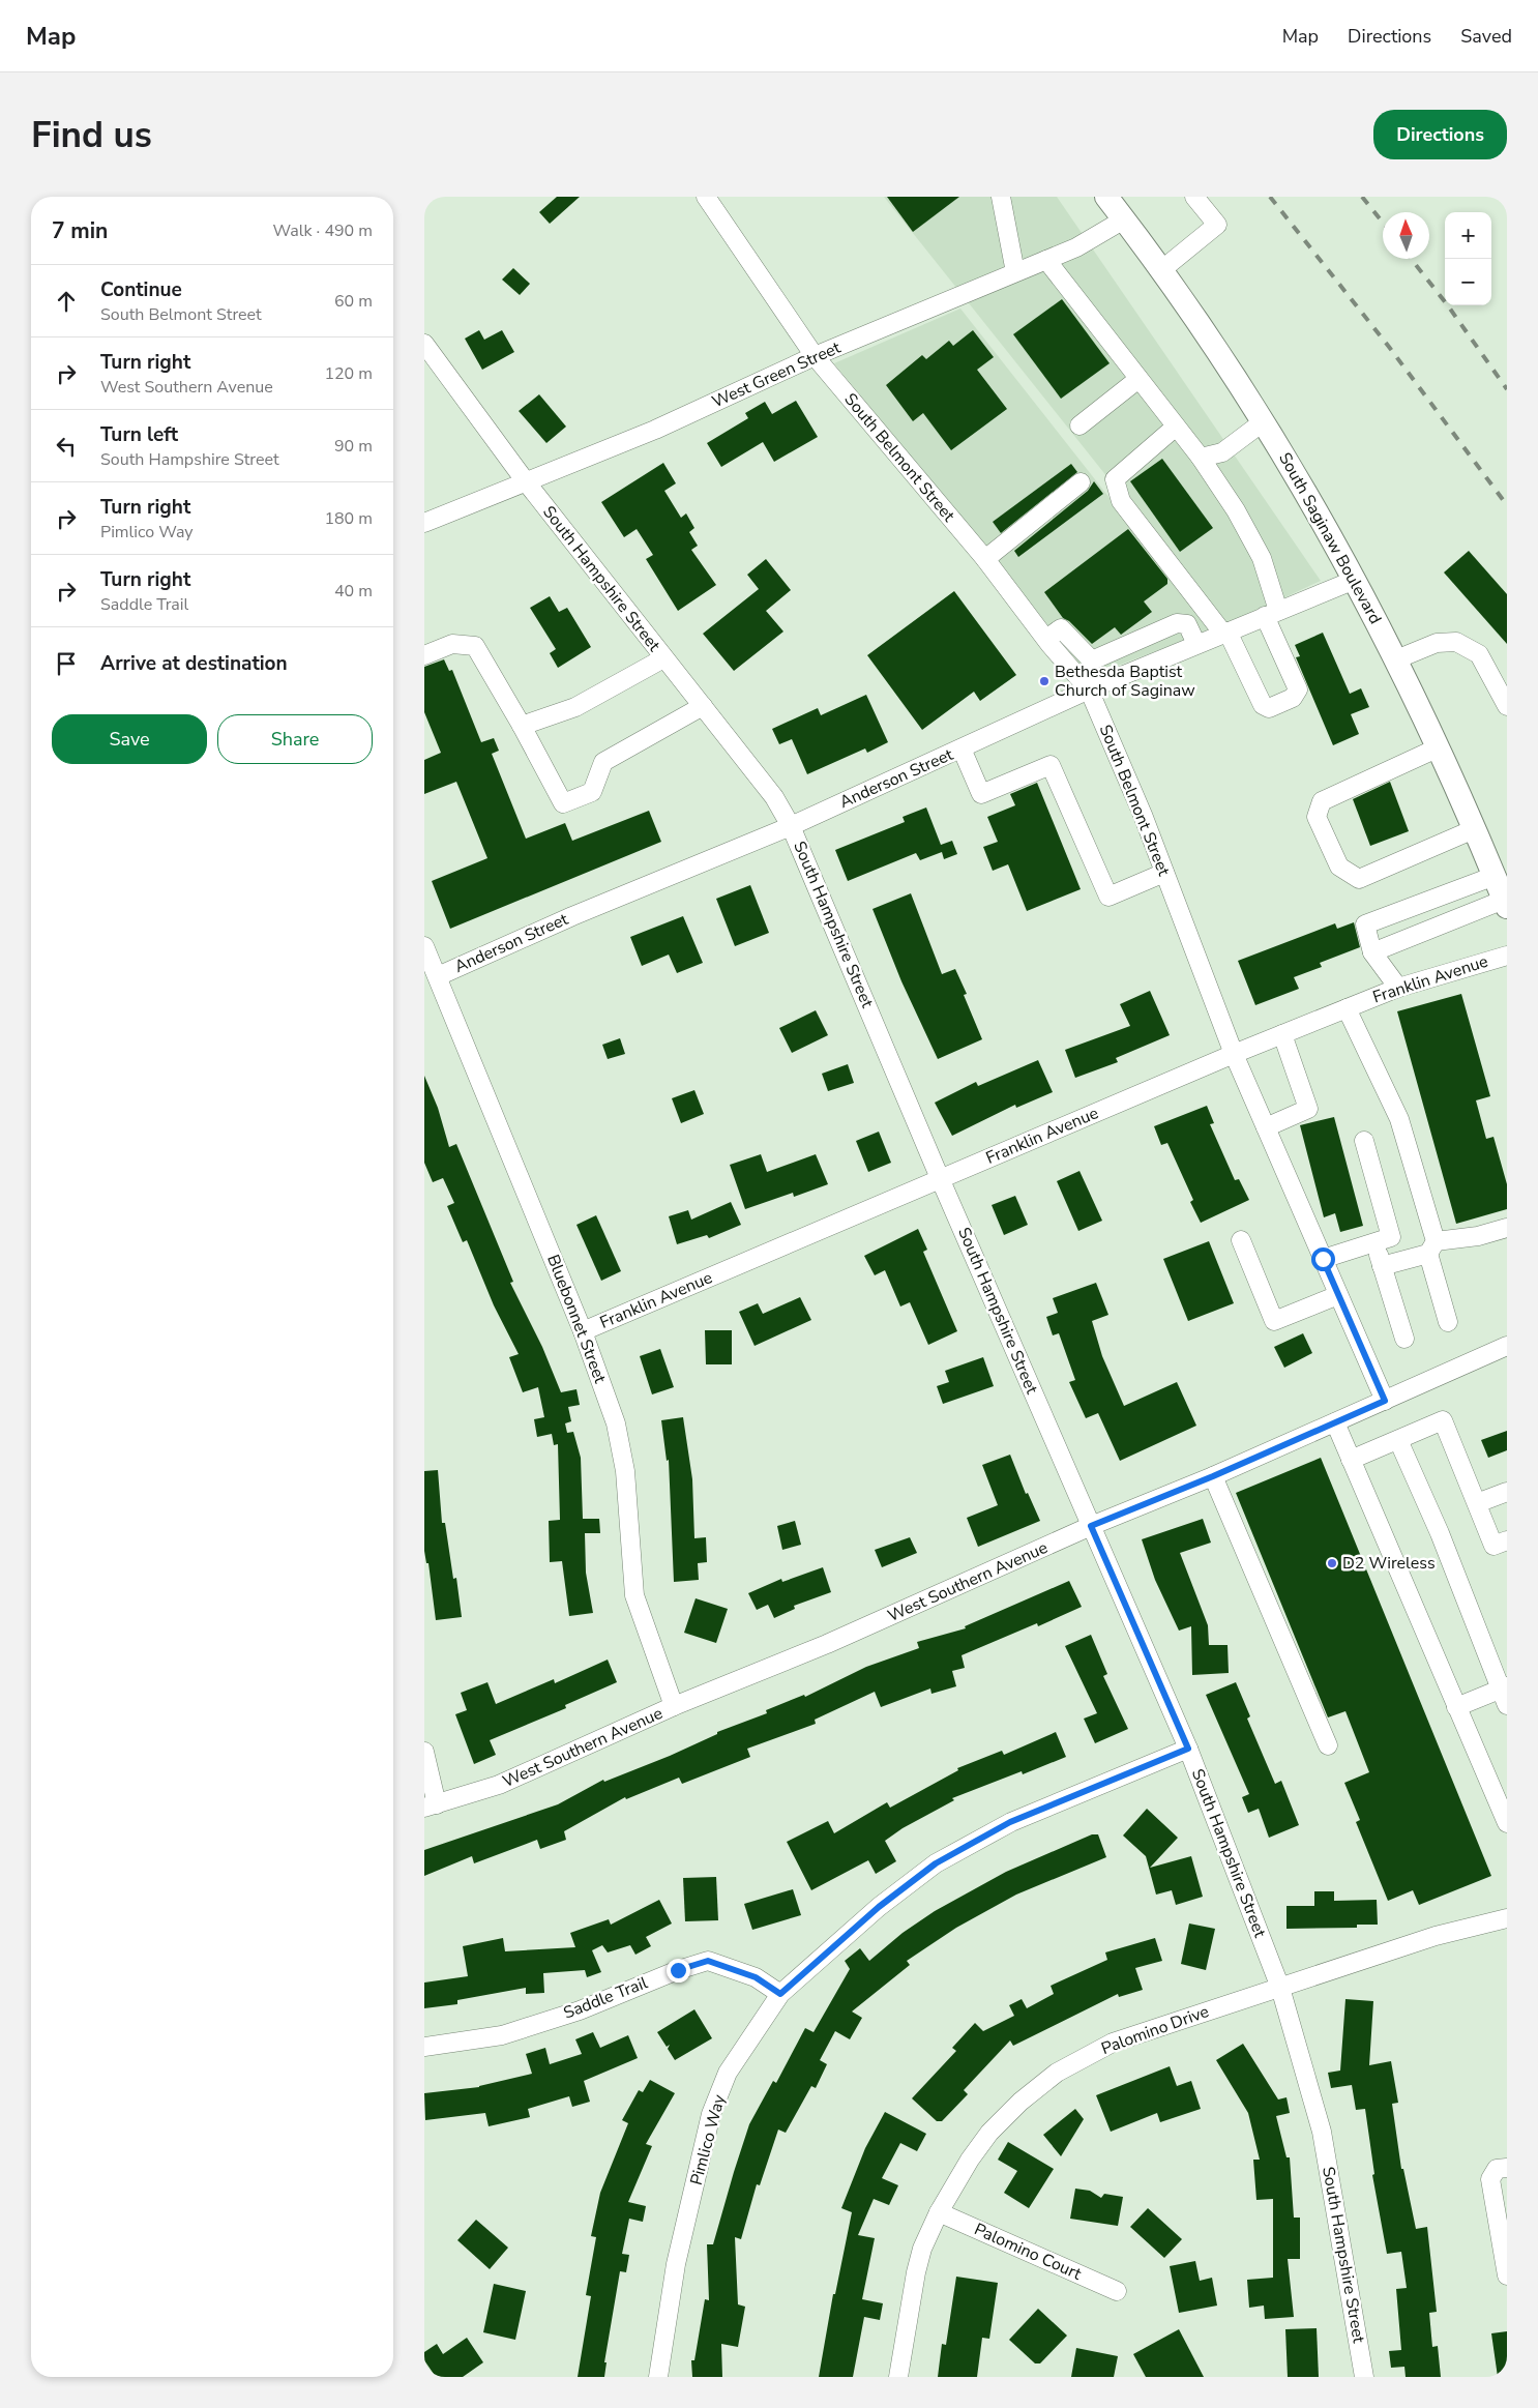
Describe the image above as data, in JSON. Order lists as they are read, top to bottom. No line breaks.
{"streets":{"main road":["South Saginaw Boulevard"],"street":["West Green Street","South Belmont Street","South Hampshire Street","Anderson Street","Franklin Avenue","Bluebonnet Street","West Southern Avenue","Saddle Trail","Palomino Drive","Pimlico Way","Palomino Court"]},"crossings":[["West Green Street","South Belmont Street"],["West Green Street","South Saginaw Boulevard"],["West Green Street","South Hampshire Street"],["South Belmont Street","Anderson Street"],["South Belmont Street","Franklin Avenue"],["South Belmont Street","West Southern Avenue"],["South Saginaw Boulevard","Anderson Street"],["South Hampshire Street","Anderson Street"],["South Hampshire Street","Franklin Avenue"],["South Hampshire Street","West Southern Avenue"],["South Hampshire Street","Palomino Drive"],["South Hampshire Street","Pimlico Way"],["Anderson Street","Bluebonnet Street"],["Franklin Avenue","Bluebonnet Street"],["Bluebonnet Street","West Southern Avenue"],["Saddle Trail","Pimlico Way"],["Palomino Drive","Palomino Court"]],"places":["Bethesda Baptist Church of Saginaw","D2 Wireless"],"north":"top","page":{"header":"Map","nav":["Map","Directions","Saved"],"buttons":["Directions",["Save","Share"]],"title":"Find us","heading":["7 min","Walk · 490 m"],"map_buttons":["+","−"],"list":[["Continue","South Belmont Street","60 m"],["Turn right","West Southern Avenue","120 m"],["Turn left","South Hampshire Street","90 m"],["Turn right","Pimlico Way","180 m"],["Turn right","Saddle Trail","40 m"],"Arrive at destination"]}}
